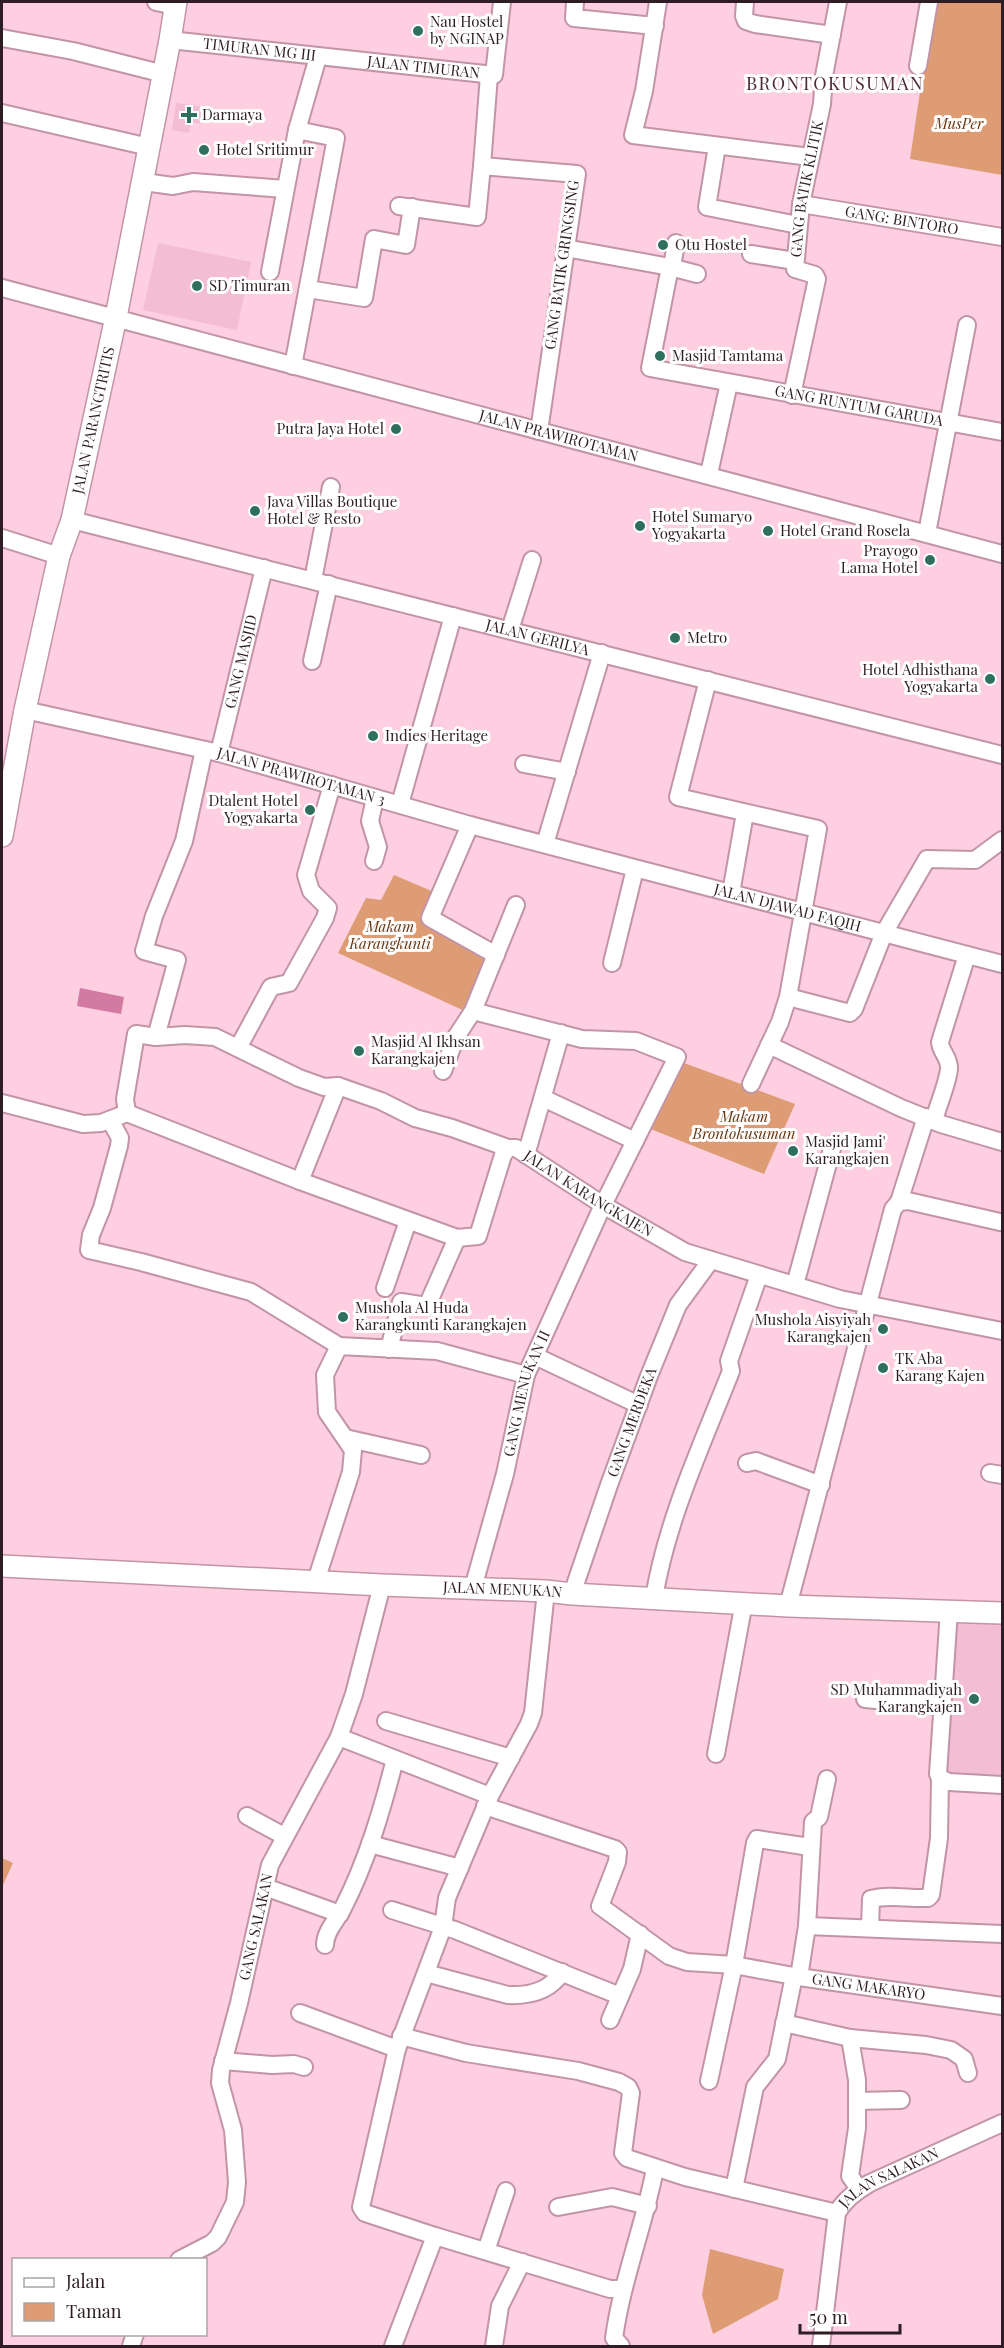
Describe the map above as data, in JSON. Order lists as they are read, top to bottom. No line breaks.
{"streets":{"main road":["JALAN PARANGTRITIS","JALAN MENUKAN"],"street":["TIMURAN MG III","JALAN TIMURAN","GANG BATIK KLITIK","GANG: BINTORO","GANG BATIK GRINGSING","GANG RUNTUM GARUDA","JALAN PRAWIROTAMAN","JALAN GERILYA","GANG MASJID","JALAN PRAWIROTAMAN 3","JALAN DJAWAD FAQIH","JALAN KARANGKAJEN","GANG MENUKAN II","GANG MERDEKA","GANG SALAKAN","GANG MAKARYO","JALAN SALAKAN"]},"crossings":[["TIMURAN MG III","JALAN TIMURAN"],["TIMURAN MG III","JALAN PARANGTRITIS"],["GANG BATIK KLITIK","GANG: BINTORO"],["GANG BATIK KLITIK","GANG RUNTUM GARUDA"],["GANG BATIK GRINGSING","JALAN PRAWIROTAMAN"],["GANG RUNTUM GARUDA","JALAN PRAWIROTAMAN"],["JALAN PARANGTRITIS","JALAN PRAWIROTAMAN"],["JALAN PARANGTRITIS","JALAN GERILYA"],["JALAN PARANGTRITIS","JALAN PRAWIROTAMAN 3"],["JALAN GERILYA","GANG MASJID"],["GANG MASJID","JALAN PRAWIROTAMAN 3"],["JALAN PRAWIROTAMAN 3","JALAN DJAWAD FAQIH"],["JALAN KARANGKAJEN","GANG MENUKAN II"],["JALAN KARANGKAJEN","GANG MERDEKA"],["GANG MENUKAN II","JALAN MENUKAN"],["GANG MERDEKA","JALAN MENUKAN"],["JALAN MENUKAN","GANG SALAKAN"]],"districts":["BRONTOKUSUMAN"],"parks":["MusPer","Makam Karangkunti","Makam Brontokusuman"],"places":{"other":["Nau Hostel by NGINAP","Hotel Sritimur","Otu Hostel","SD Timuran","Masjid Tamtama","Putra Jaya Hotel","Java Villas Boutique Hotel & Resto","Hotel Sumaryo Yogyakarta","Hotel Grand Rosela","Prayogo Lama Hotel","Metro","Hotel Adhisthana Yogyakarta","Indies Heritage","Dtalent Hotel Yogyakarta","Masjid Al Ikhsan Karangkajen","Masjid Jami' Karangkajen","Mushola Al Huda Karangkunti Karangkajen","Mushola Aisyiyah Karangkajen","TK Aba Karang Kajen","SD Muhammadiyah Karangkajen"],"health":["Darmaya"]},"legend":["Jalan","Taman"],"scale_bar":"50 m"}
